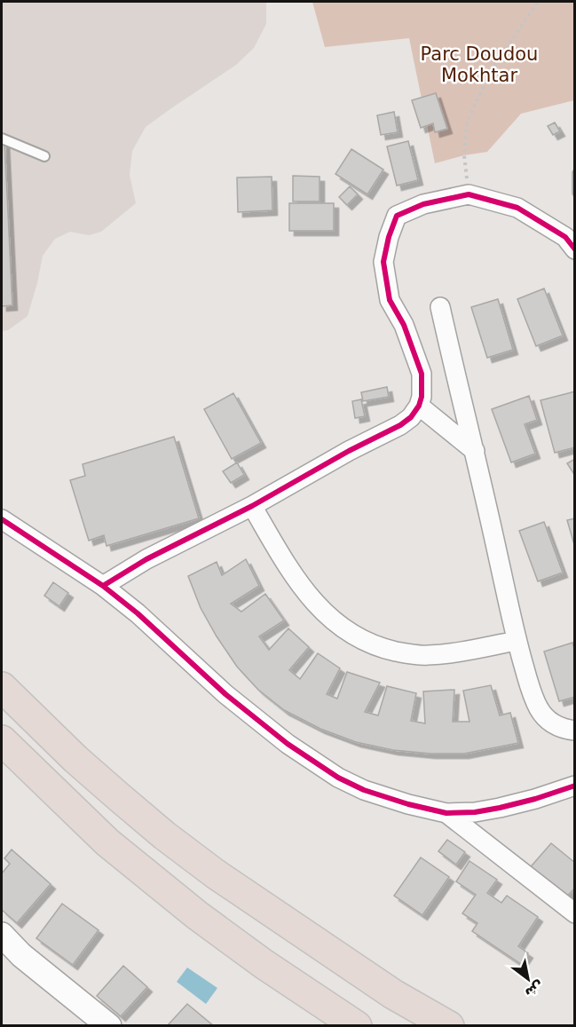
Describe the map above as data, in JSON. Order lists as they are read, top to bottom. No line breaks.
{"parks":["Parc Doudou Mokhtar"],"north":"bottom right"}
